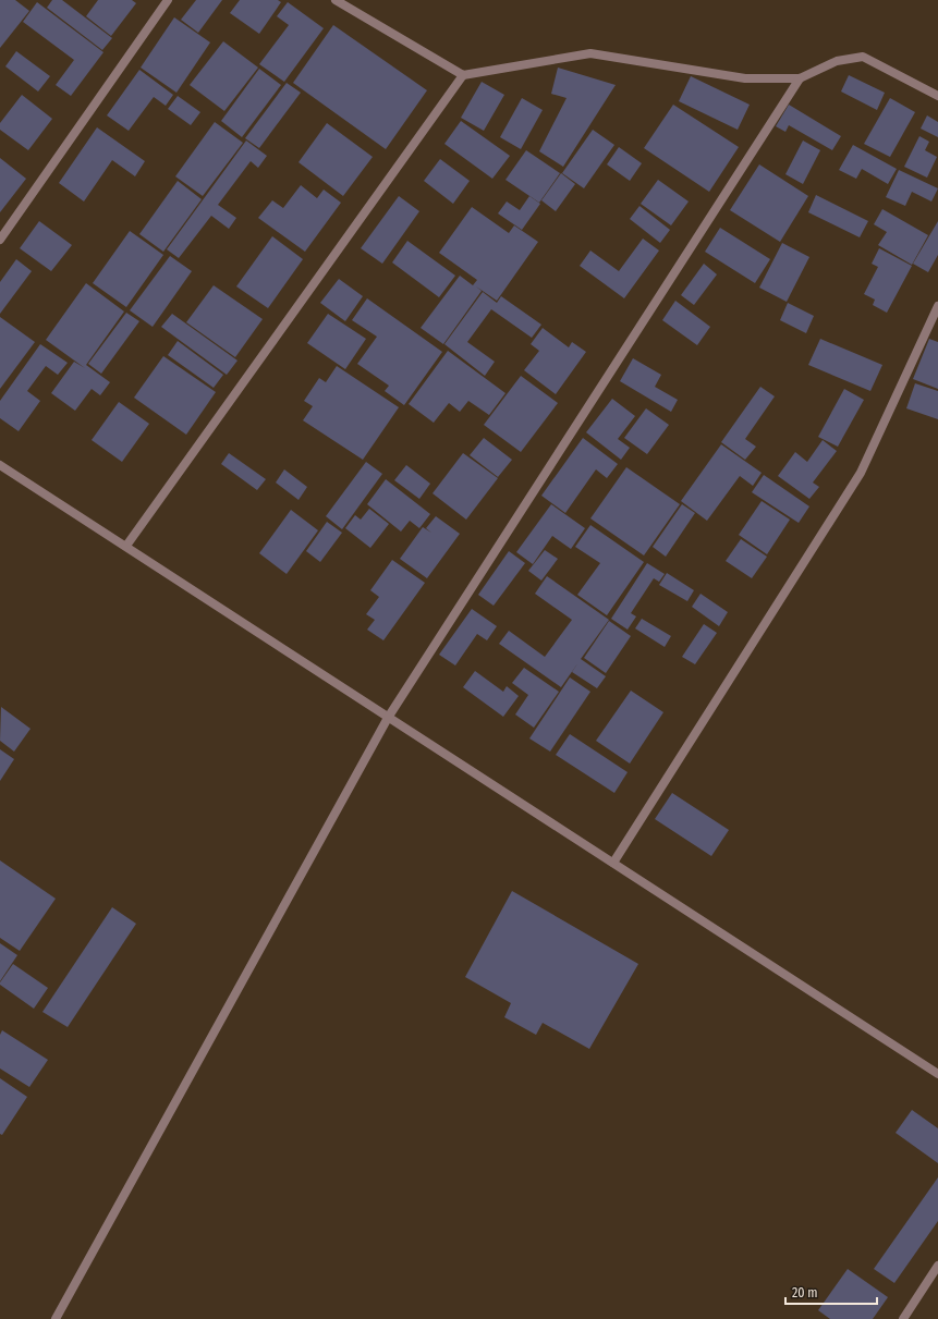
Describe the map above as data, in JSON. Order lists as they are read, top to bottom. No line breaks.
{"scale_bar":"20 m"}
